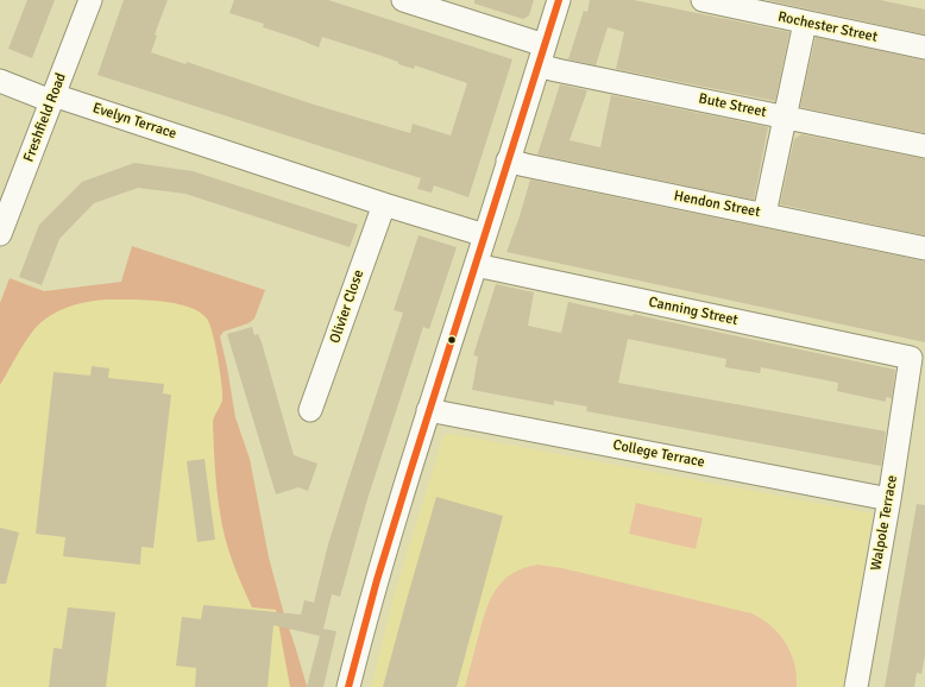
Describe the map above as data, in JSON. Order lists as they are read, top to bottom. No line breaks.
{"streets":{"street":["Rochester Street","Bute Street","Freshfield Road","Evelyn Terrace","Hendon Street","Olivier Close","Canning Street","College Terrace","Walpole Terrace"]},"crossings":[["Freshfield Road","Evelyn Terrace"],["Evelyn Terrace","Olivier Close"],["Canning Street","Walpole Terrace"],["College Terrace","Walpole Terrace"]]}
